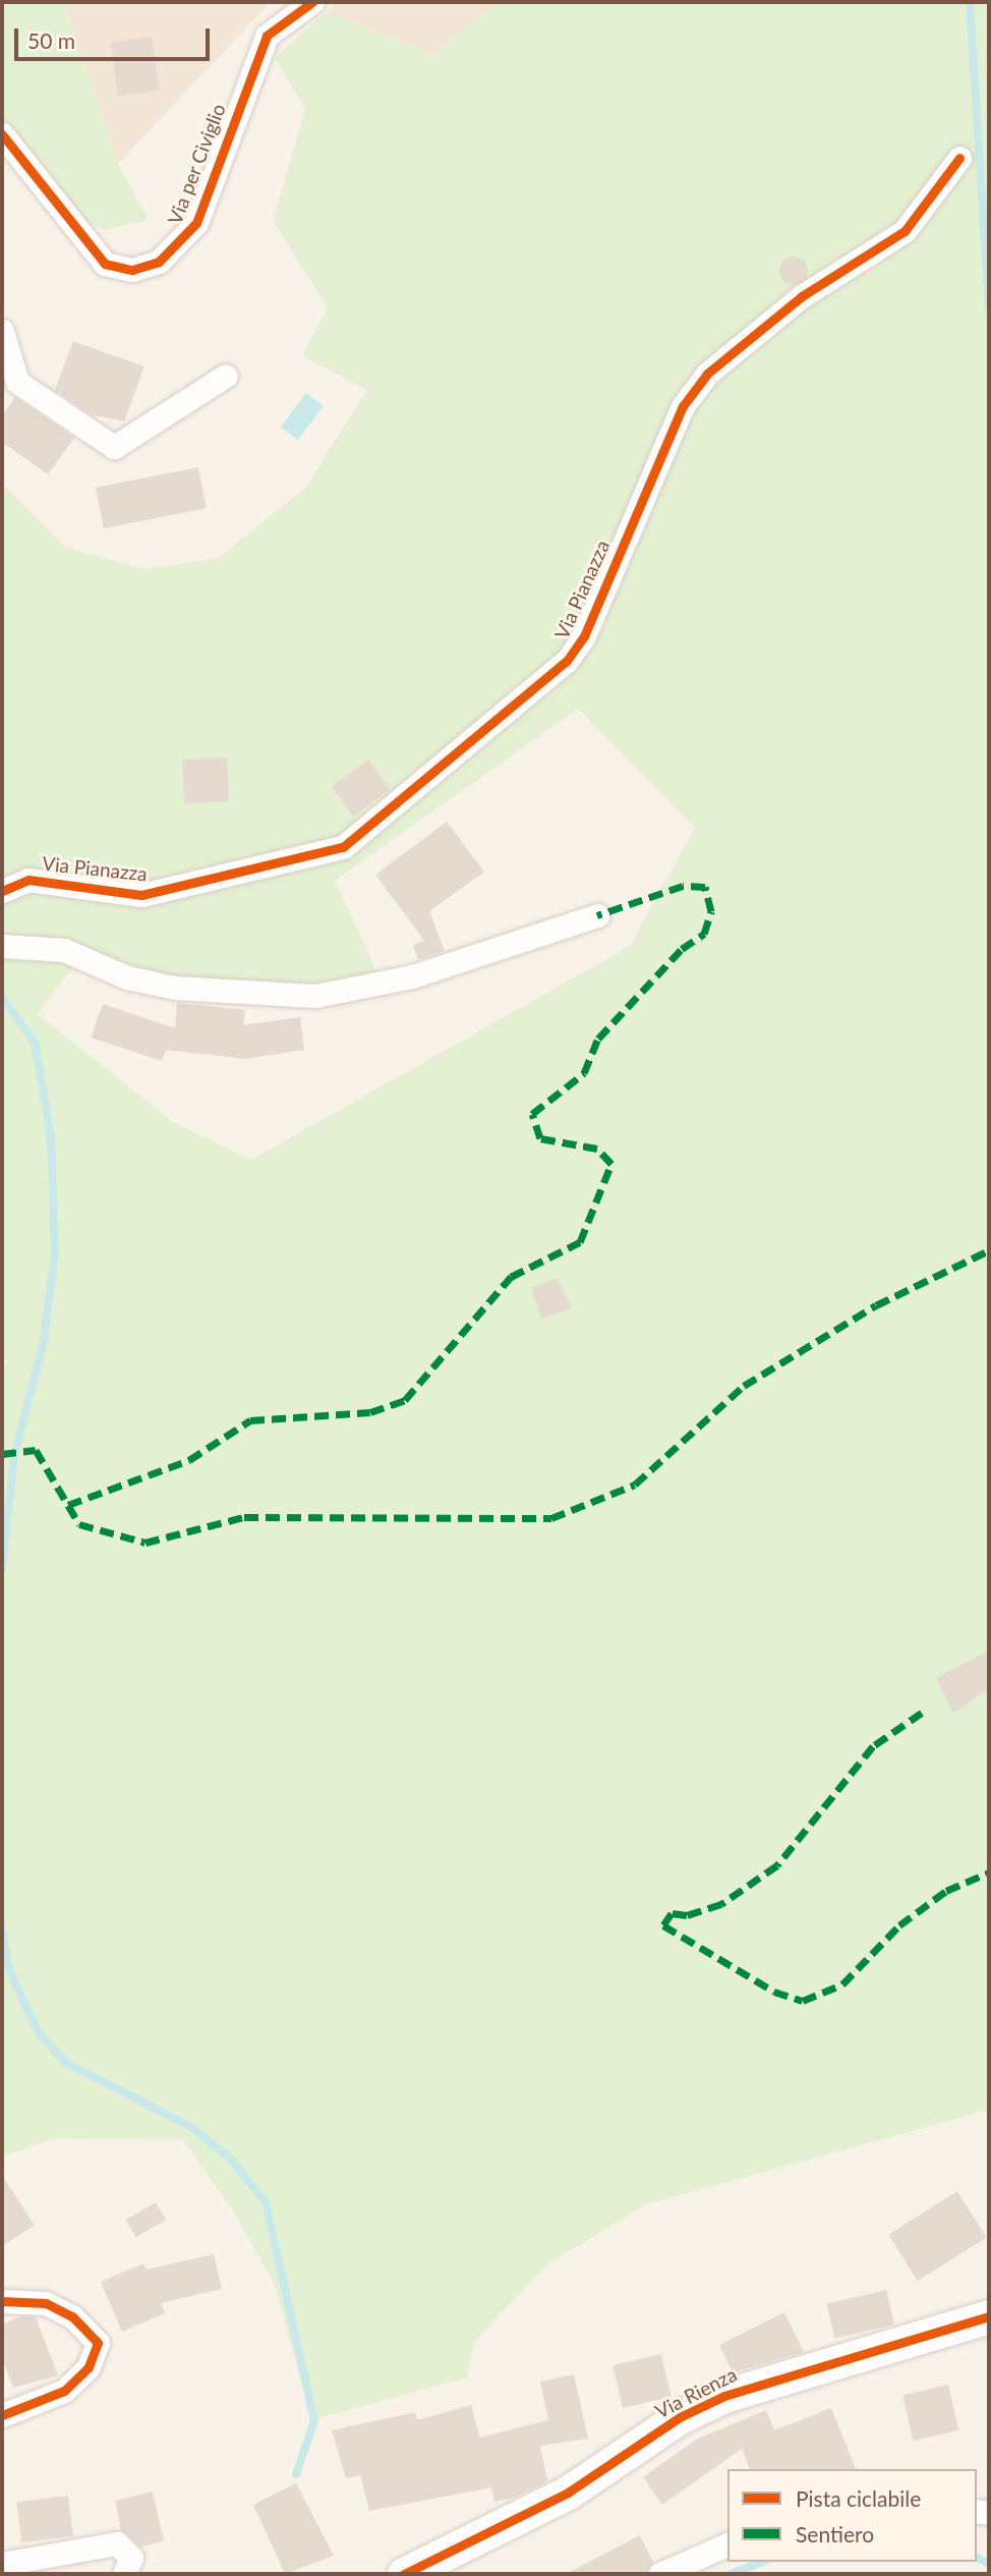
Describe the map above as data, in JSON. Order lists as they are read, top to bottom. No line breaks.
{"streets":{"street":["Via per Civiglio","Via Pianazza","Via Rienza"]},"legend":["Pista ciclabile","Sentiero"],"scale_bar":"50 m"}
